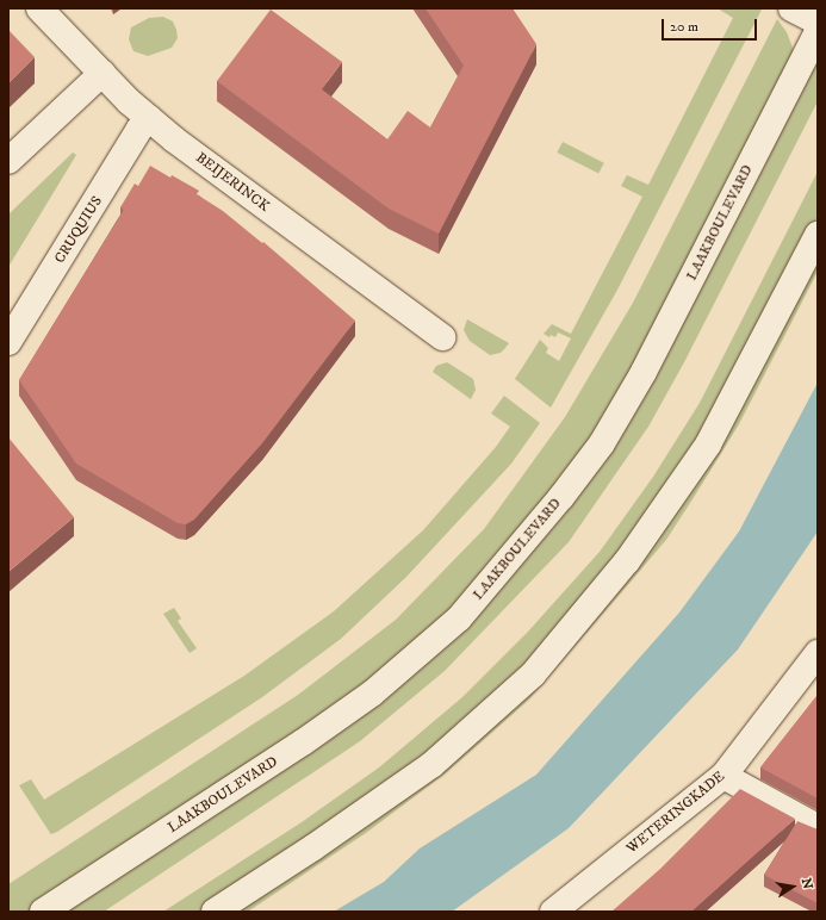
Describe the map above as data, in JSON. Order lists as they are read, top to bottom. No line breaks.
{"streets":{"main road":["BEIJERINCK","LAAKBOULEVARD","CRUQUIUS","WETERINGKADE"]},"crossings":[["BEIJERINCK","CRUQUIUS"]],"scale_bar":"20 m","north":"right"}
